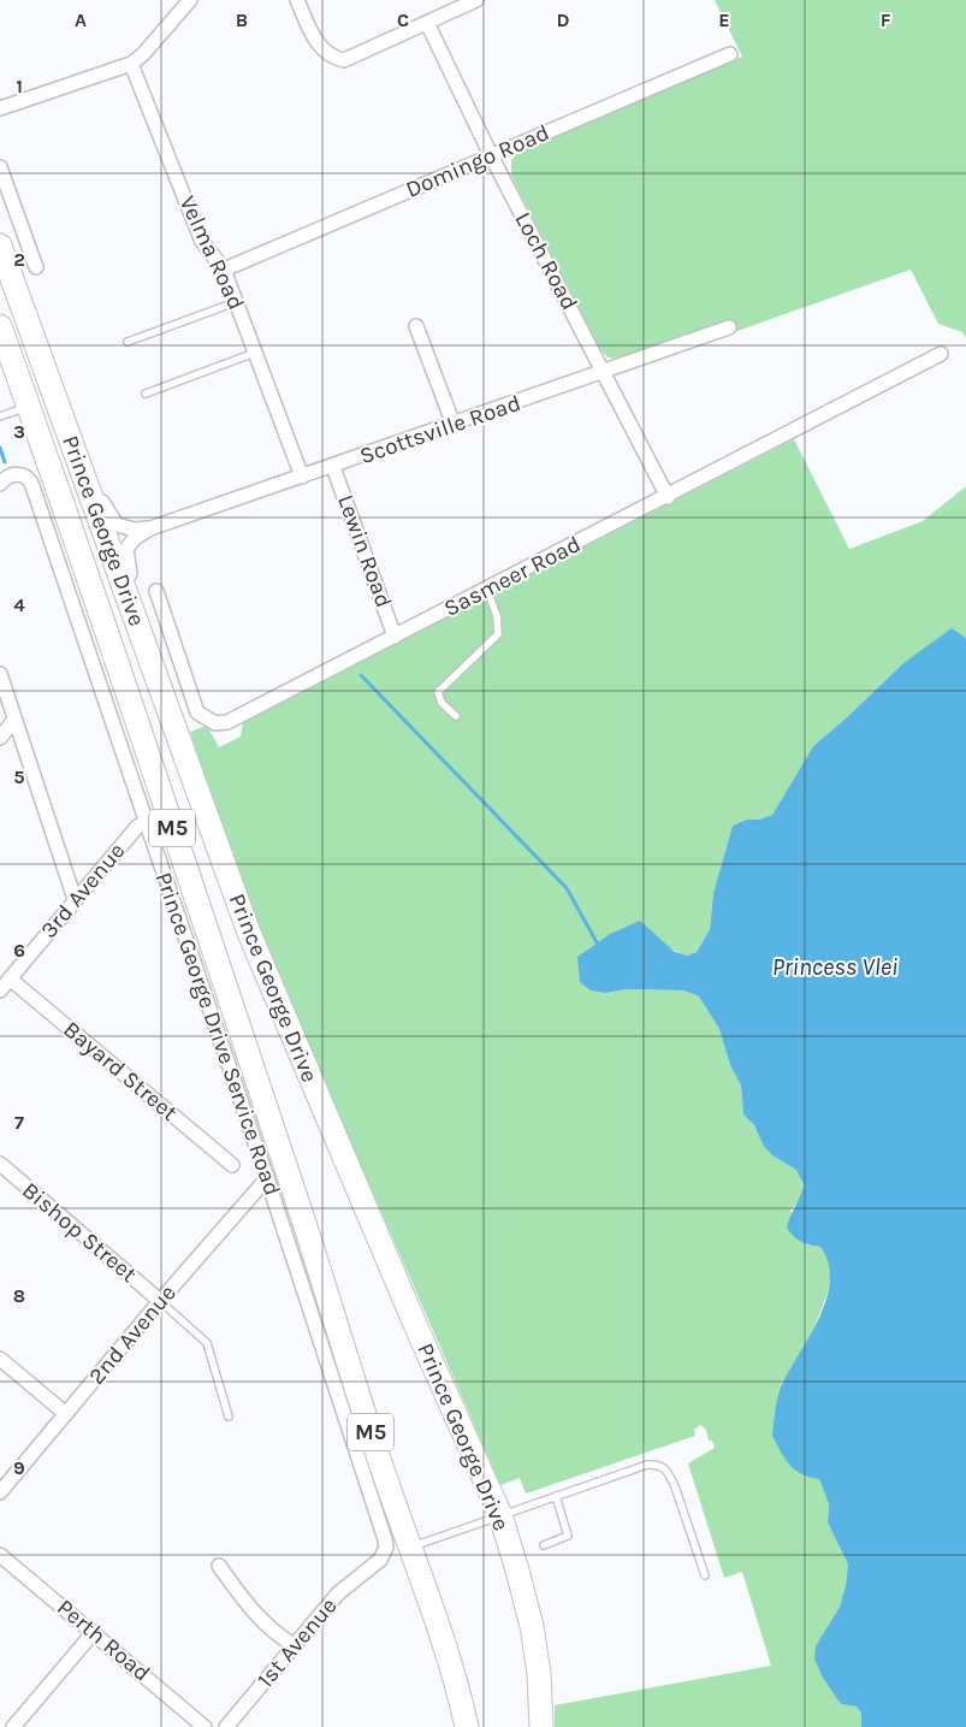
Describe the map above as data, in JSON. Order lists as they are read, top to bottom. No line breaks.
{"streets":{"main road":["Prince George Drive","M5"],"street":["Domingo Road","Velma Road","Loch Road","Scottsville Road","Lewin Road","Sasmeer Road","3rd Avenue","Prince George Drive Service Road","Bayard Street","Bishop Street","2nd Avenue","Perth Road","1st Avenue"]},"crossings":[["Domingo Road","Velma Road"],["Domingo Road","Loch Road"],["Velma Road","Scottsville Road"],["Loch Road","Scottsville Road"],["Loch Road","Sasmeer Road"],["Scottsville Road","Prince George Drive"],["Scottsville Road","Lewin Road"],["Lewin Road","Sasmeer Road"],["3rd Avenue","Prince George Drive Service Road"],["3rd Avenue","Bayard Street"],["Prince George Drive Service Road","2nd Avenue"],["Prince George Drive Service Road","1st Avenue"],["Bishop Street","2nd Avenue"]],"water":["Princess Vlei"],"grid":{"columns":["A","B","C","D","E","F"],"rows":["1","2","3","4","5","6","7","8","9"]}}
